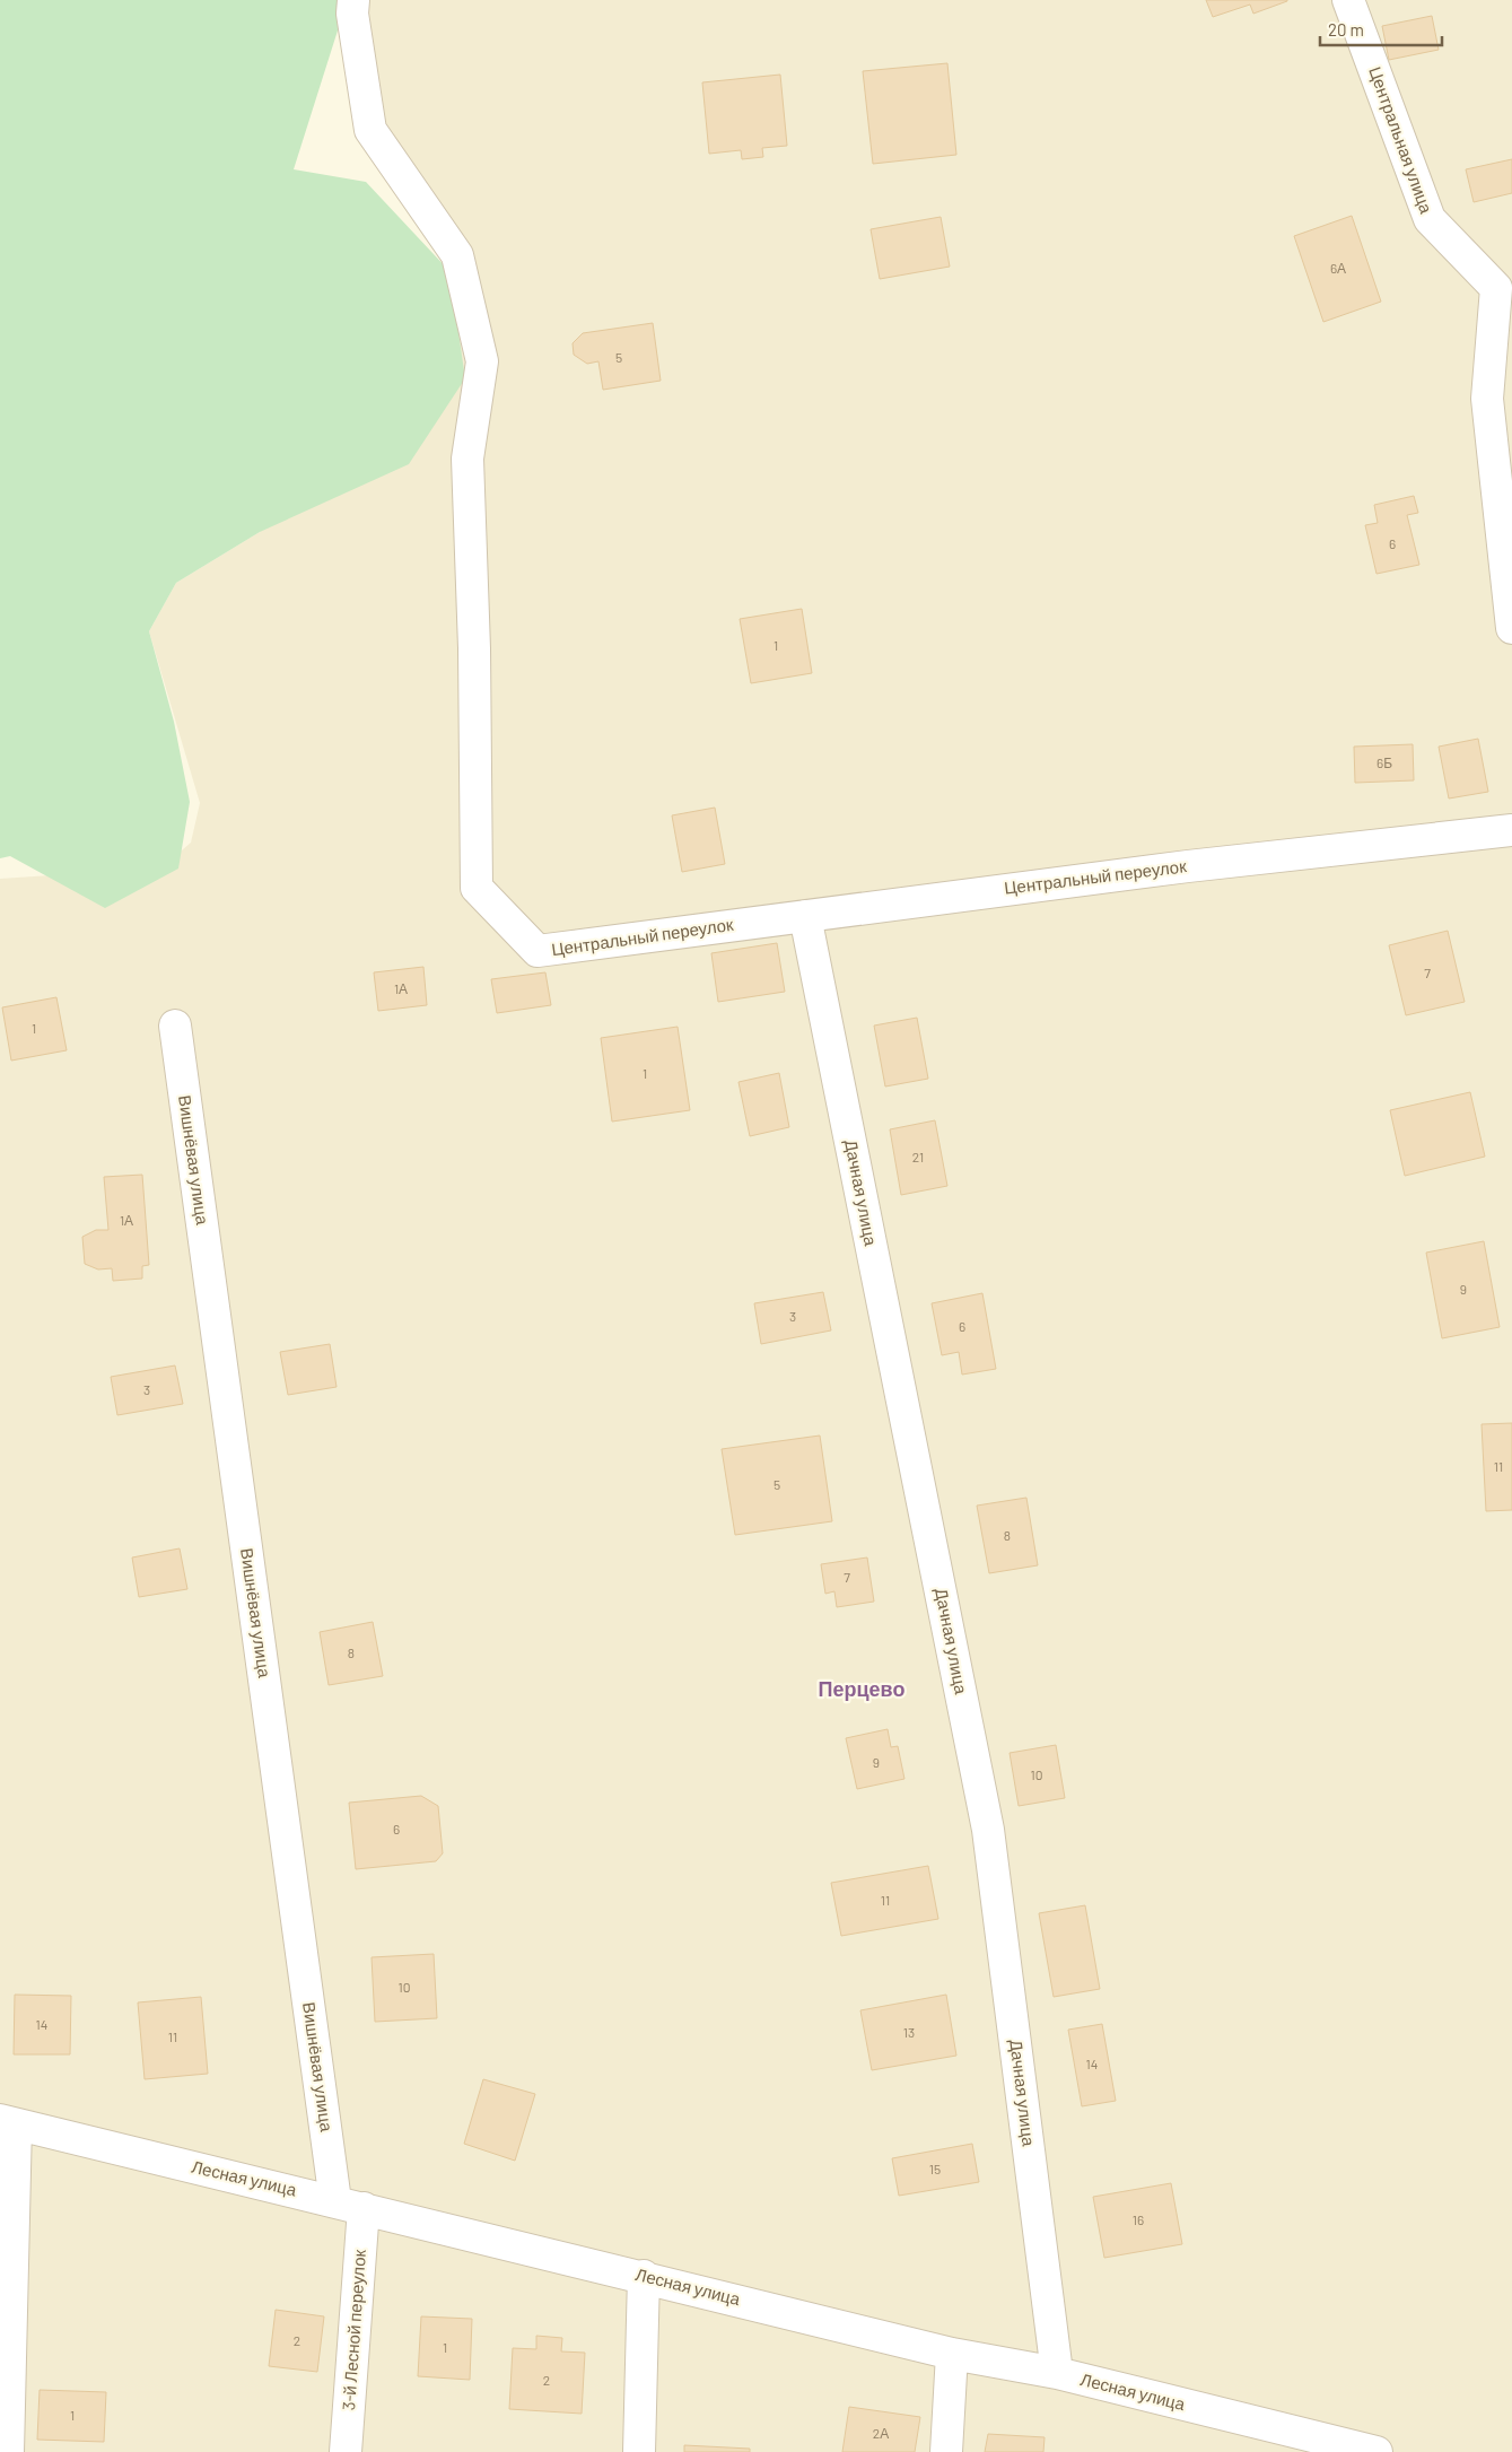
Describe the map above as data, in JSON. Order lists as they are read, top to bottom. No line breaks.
{"streets":{"street":["Центральная улица","Центральный переулок","Вишнёвая улица","Дачная улица","Лесная улица","3-й Лесной переулок"]},"crossings":[["Центральный переулок","Дачная улица"],["Вишнёвая улица","Лесная улица"],["Вишнёвая улица","3-й Лесной переулок"],["Дачная улица","Лесная улица"],["Лесная улица","3-й Лесной переулок"]],"districts":["Перцево"],"house_numbers":["6А","5","6","1","6Б","7","1А","1","1","21","1А","9","3","6","3","11","5","8","7","8","9","10","6","11","10","14","13","11","14","15","16","2","1","2","1","2А"],"scale_bar":"20 m"}
